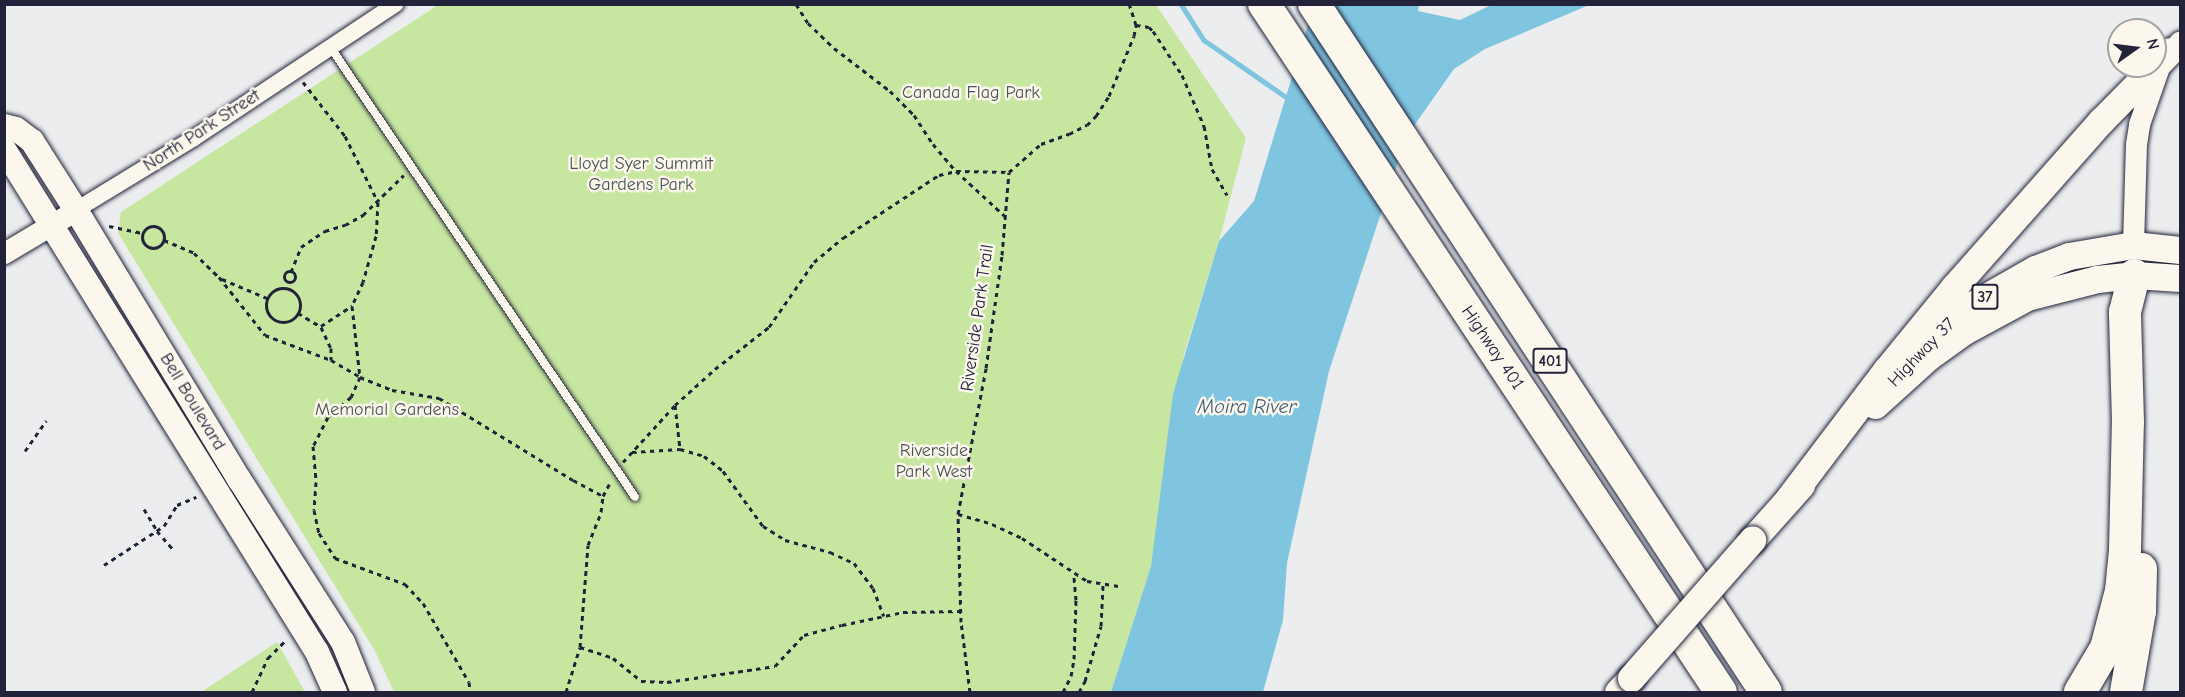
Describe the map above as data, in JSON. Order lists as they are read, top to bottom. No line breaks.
{"streets":{"highway":["Highway 401","401"],"main road":["37","Highway 37","Bell Boulevard"],"street":["North Park Street"],"path":["Riverside Park Trail"]},"crossings":[["North Park Street","Bell Boulevard"]],"water":["Moira River"],"parks":["Canada Flag Park","Lloyd Syer Summit Gardens Park","Memorial Gardens","Riverside Park West"],"north":"right"}
